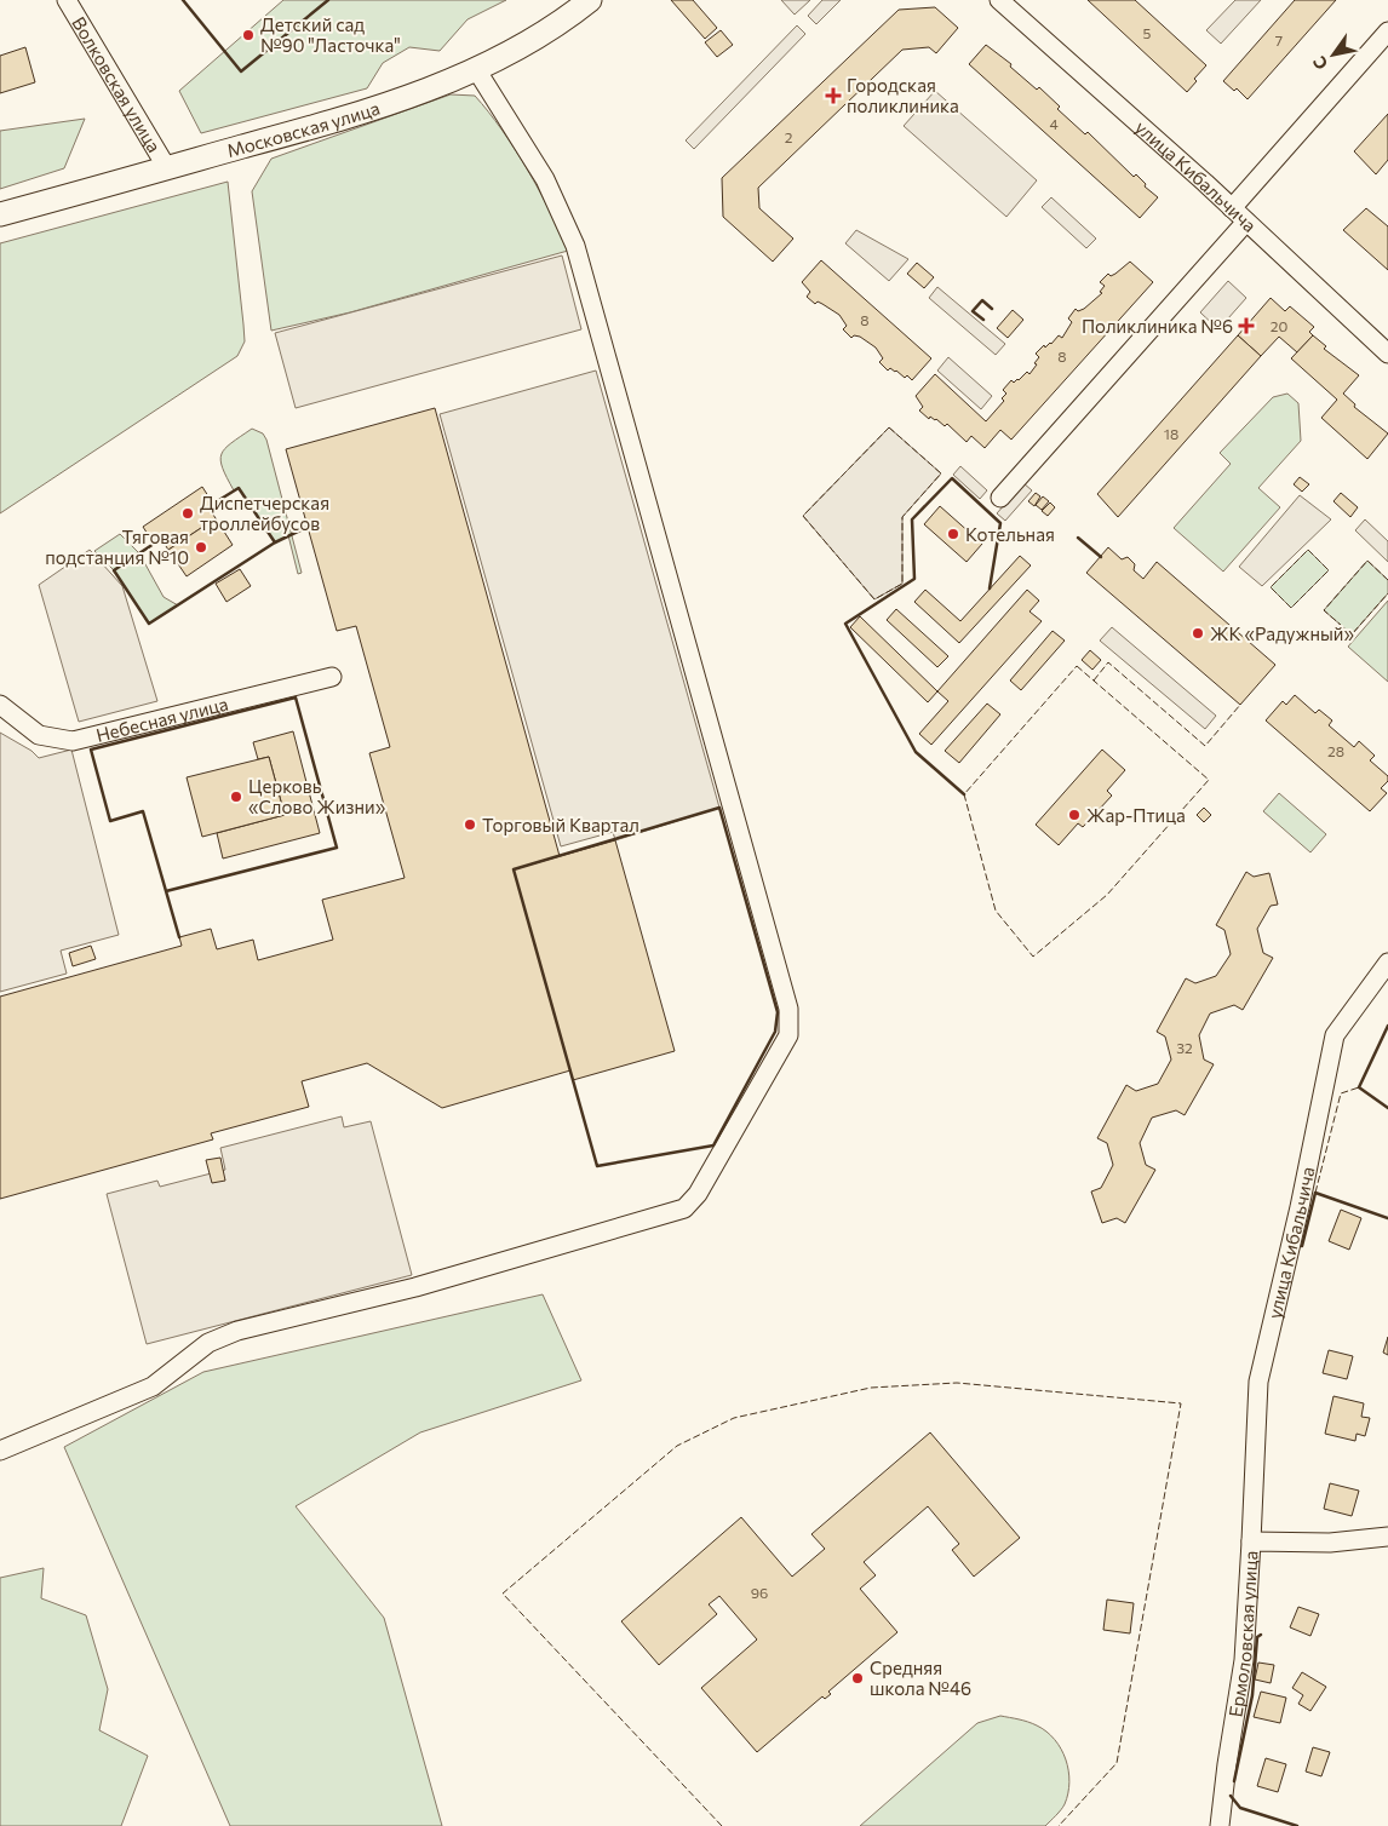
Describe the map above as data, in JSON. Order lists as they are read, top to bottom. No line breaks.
{"streets":{"main road":["Московская улица"],"street":["Волковская улица","улица Кибальчича","Небесная улица","Ермоловская улица"]},"crossings":[["Волковская улица","Московская улица"],["улица Кибальчича","Ермоловская улица"]],"places":{"other":["Детский сад №90 \"Ласточка\"","Диспетчерская троллейбусов","Котельная","Тяговая подстанция №10","ЖК «Радужный»","Церковь «Слово Жизни»","Жар-Птица","Торговый Квартал","Средняя школа №46"],"health":["Городская поликлиника","Поликлиника №6"]},"house_numbers":["5","7","4","2","8","20","8","18","28","32","96"],"north":"bottom left"}
